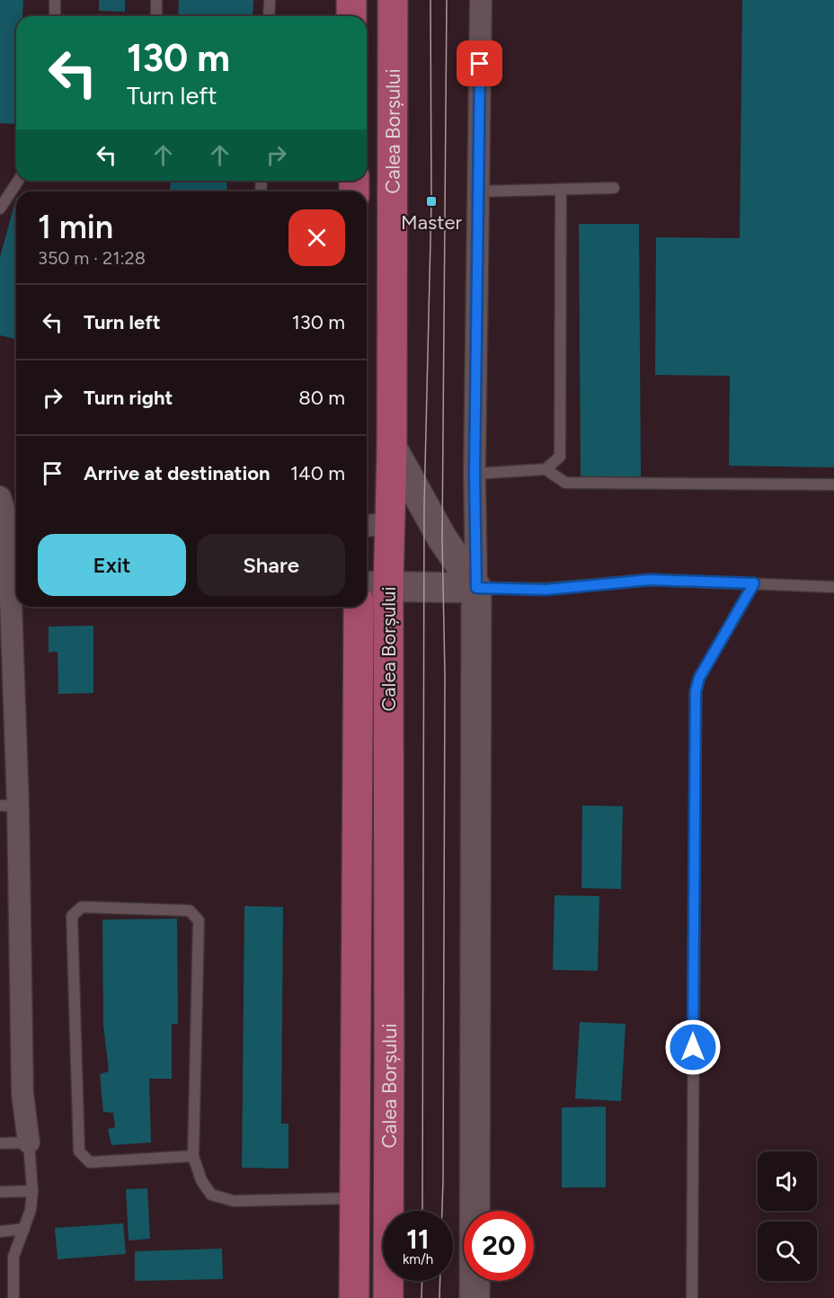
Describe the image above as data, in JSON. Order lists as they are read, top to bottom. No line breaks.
{"streets":{"main road":["Calea Borșului"]},"places":{"transit":["Master"]},"page":{"turn":["130 m","Turn left"],"heading":["1 min","350 m · 21:28"],"list":[{"name":"Turn left","value":"130 m"},{"name":"Turn right","value":"80 m"},{"name":"Arrive at destination","value":"140 m"}],"buttons":["Exit","Share"],"speed":"11 km/h","limit":"20"}}
